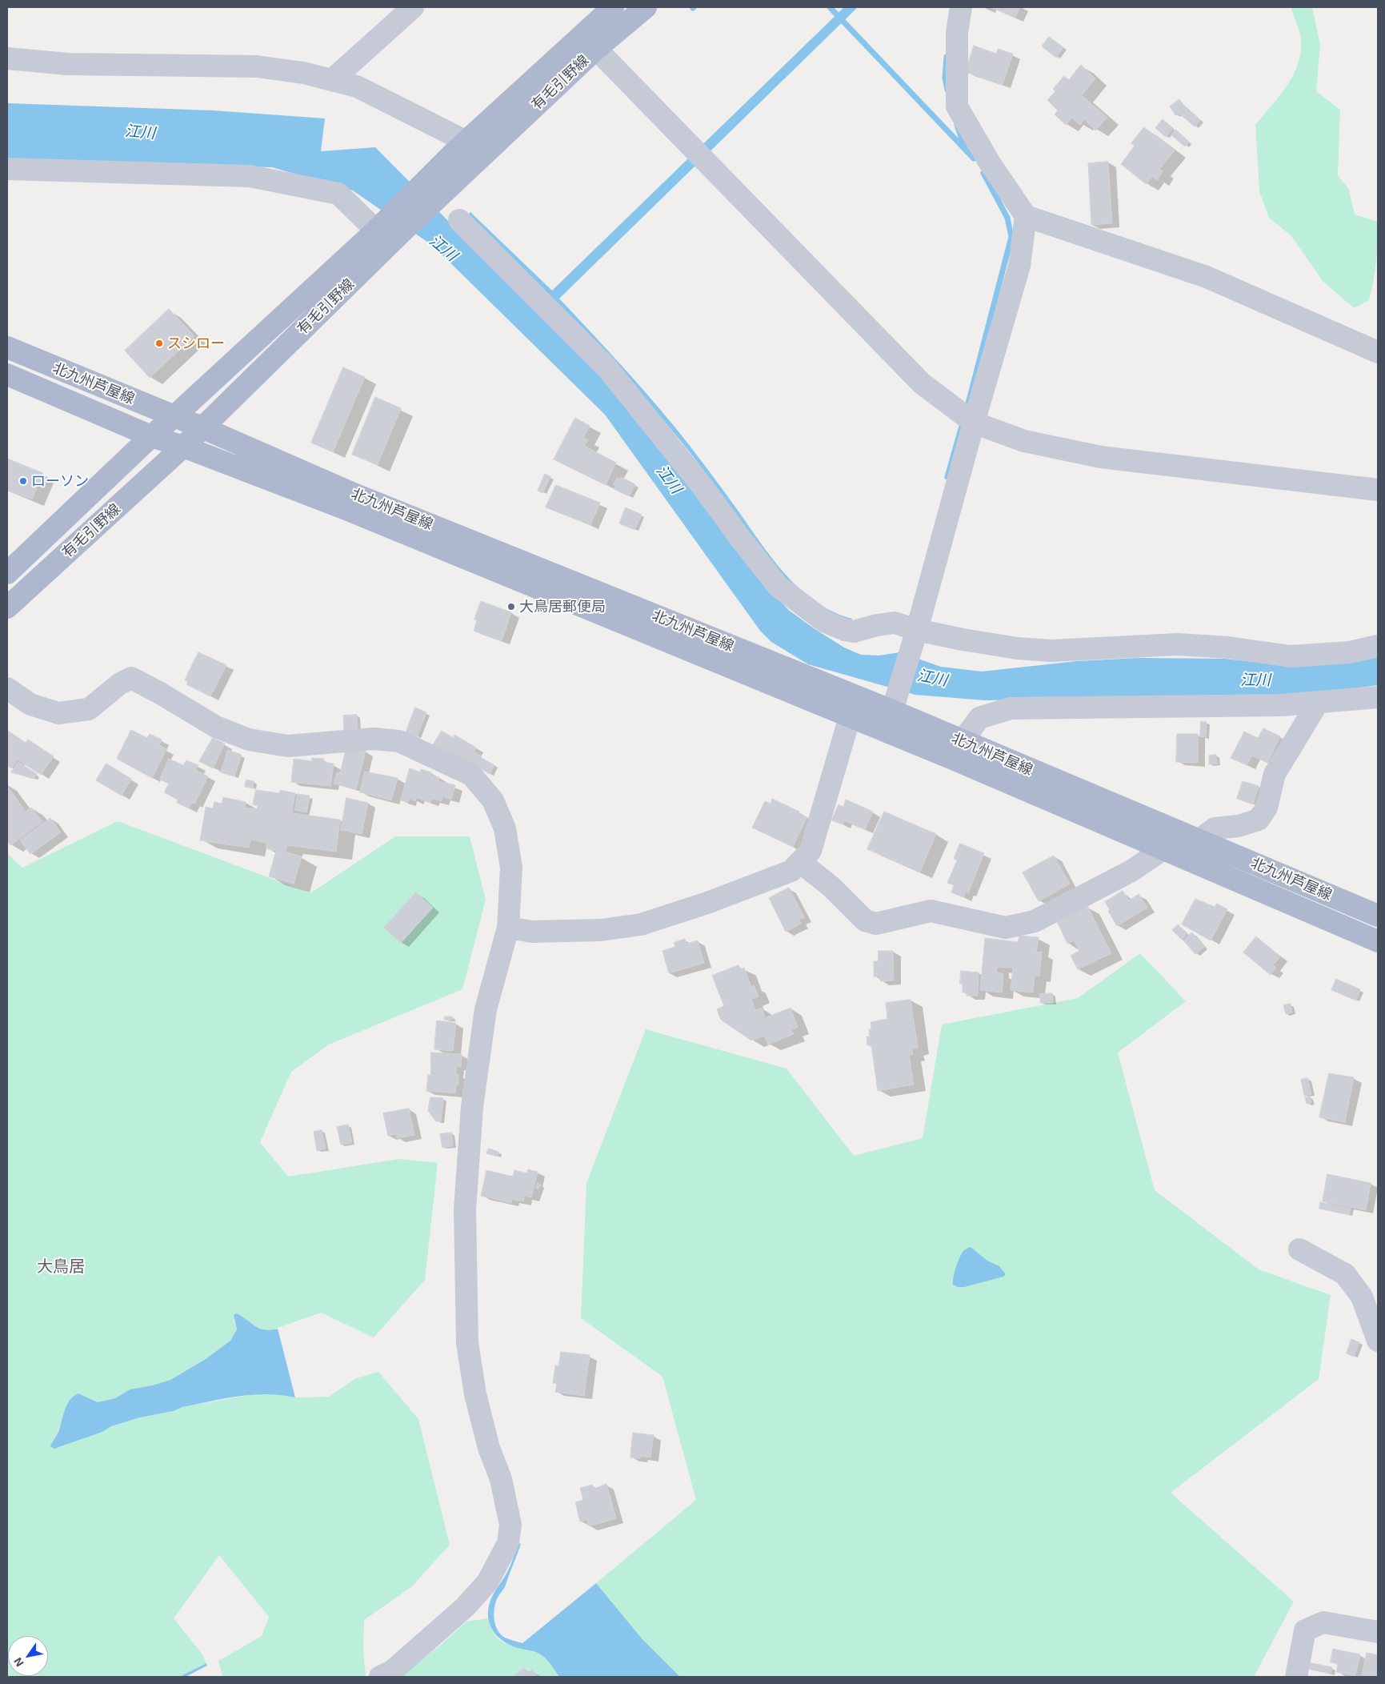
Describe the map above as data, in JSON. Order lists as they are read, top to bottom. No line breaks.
{"streets":{"main road":["有毛引野線","北九州芦屋線"]},"crossings":[["有毛引野線","北九州芦屋線"]],"districts":["大鳥居"],"water":["江川"],"places":["スシロー","ローソン","大鳥居郵便局"],"north":"bottom left"}
